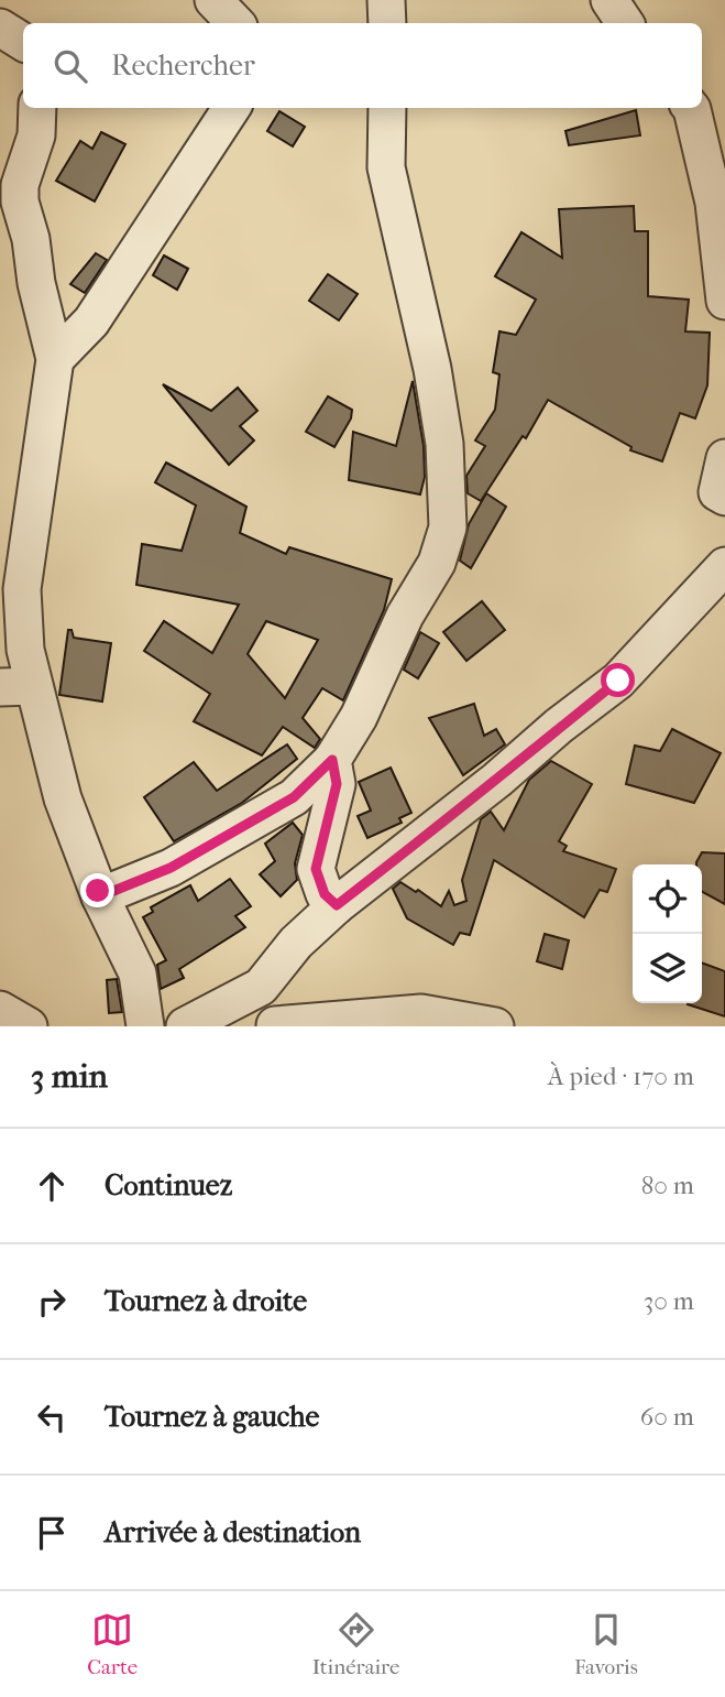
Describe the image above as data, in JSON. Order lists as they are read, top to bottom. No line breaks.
{"page":{"search":"Rechercher","heading":["3 min","À pied · 170 m"],"list":[["Continuez","80 m"],["Tournez à droite","30 m"],["Tournez à gauche","60 m"],"Arrivée à destination"],"nav":["Carte","Itinéraire","Favoris"]}}
